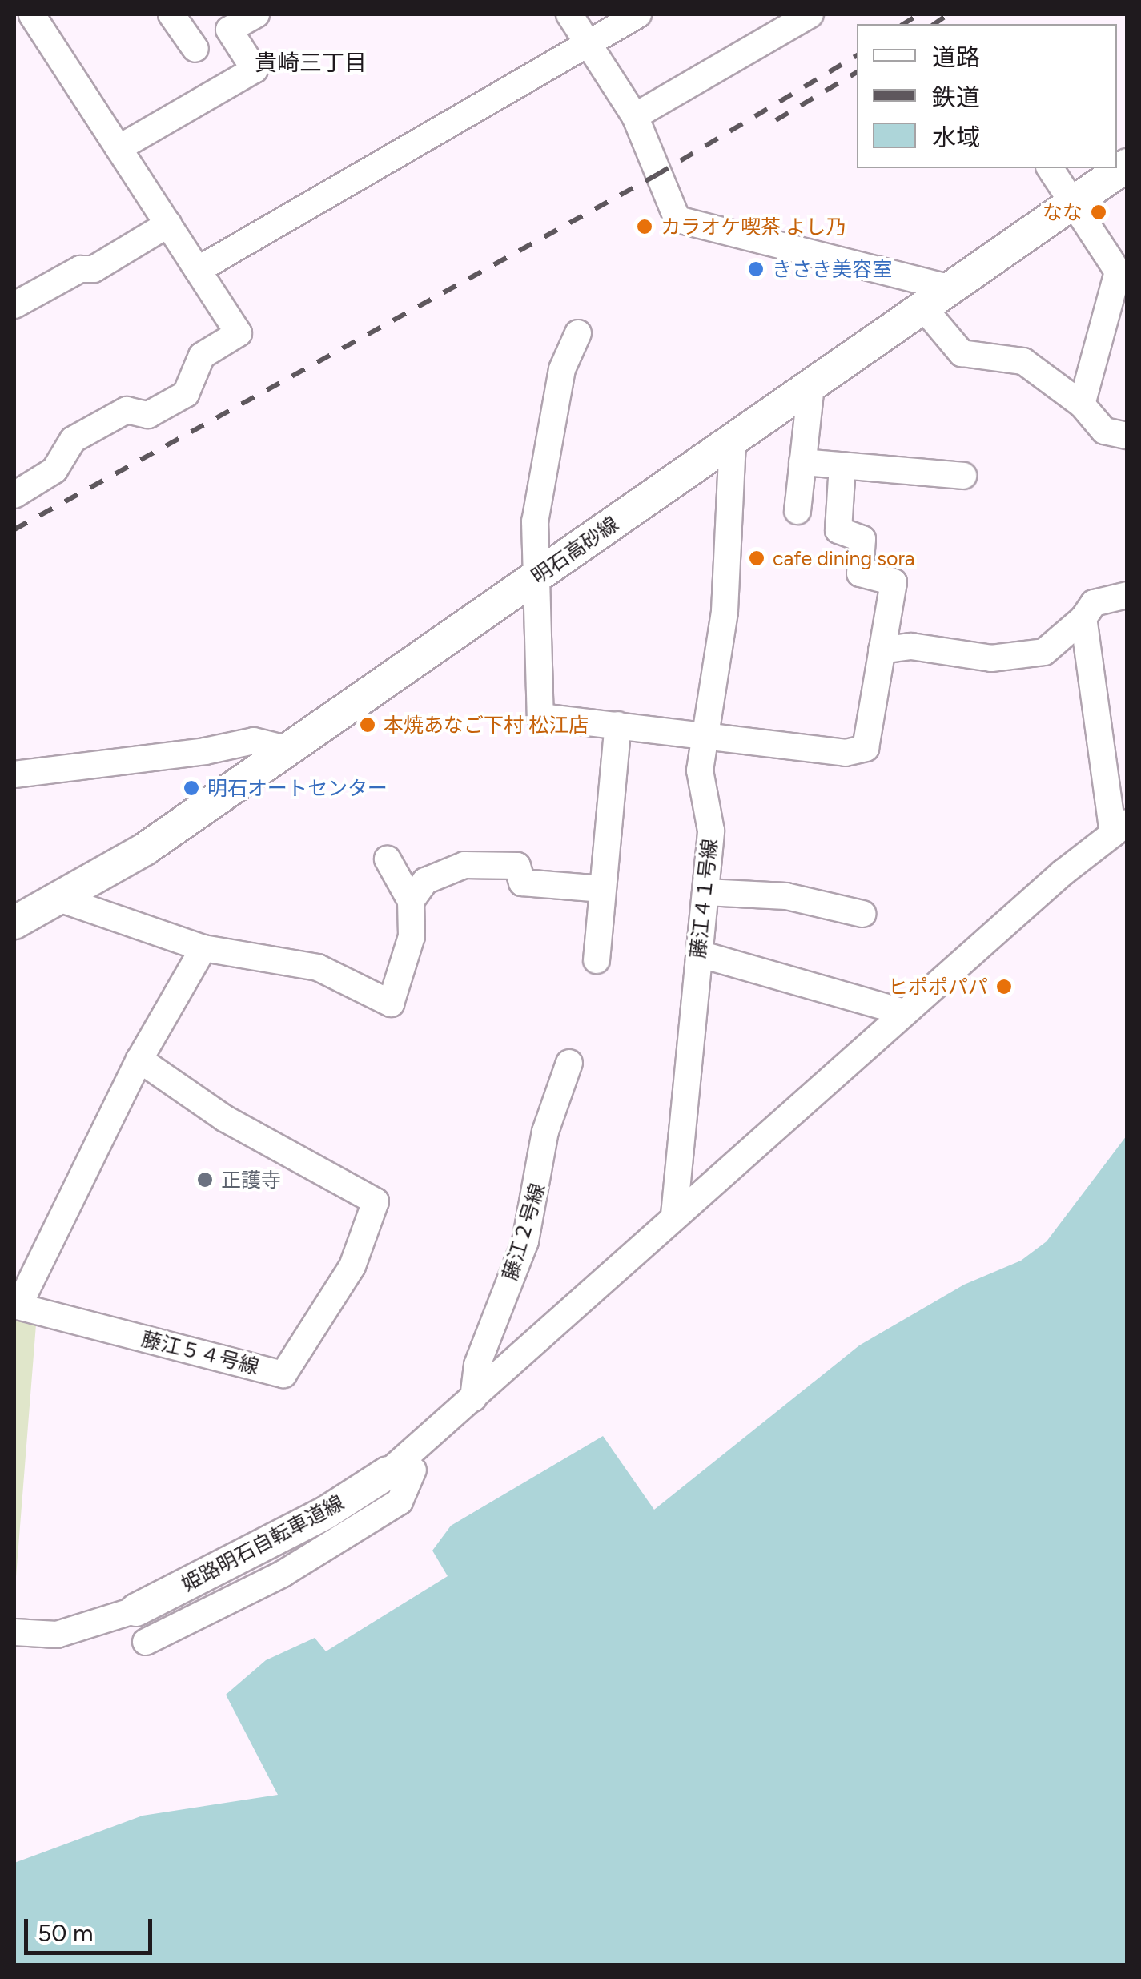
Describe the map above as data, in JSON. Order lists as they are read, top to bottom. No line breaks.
{"streets":{"main road":["明石高砂線","姫路明石自転車道線"],"street":["藤江４１号線","藤江２号線","藤江５４号線"]},"crossings":[["明石高砂線","藤江４１号線"]],"districts":["貴崎三丁目"],"places":["なな","カラオケ喫茶 よし乃","きさき美容室","cafe dining sora","本焼あなご下村 松江店","明石オートセンター","ヒポポパパ","正護寺"],"legend":["道路","鉄道","水域"],"scale_bar":"50 m"}
